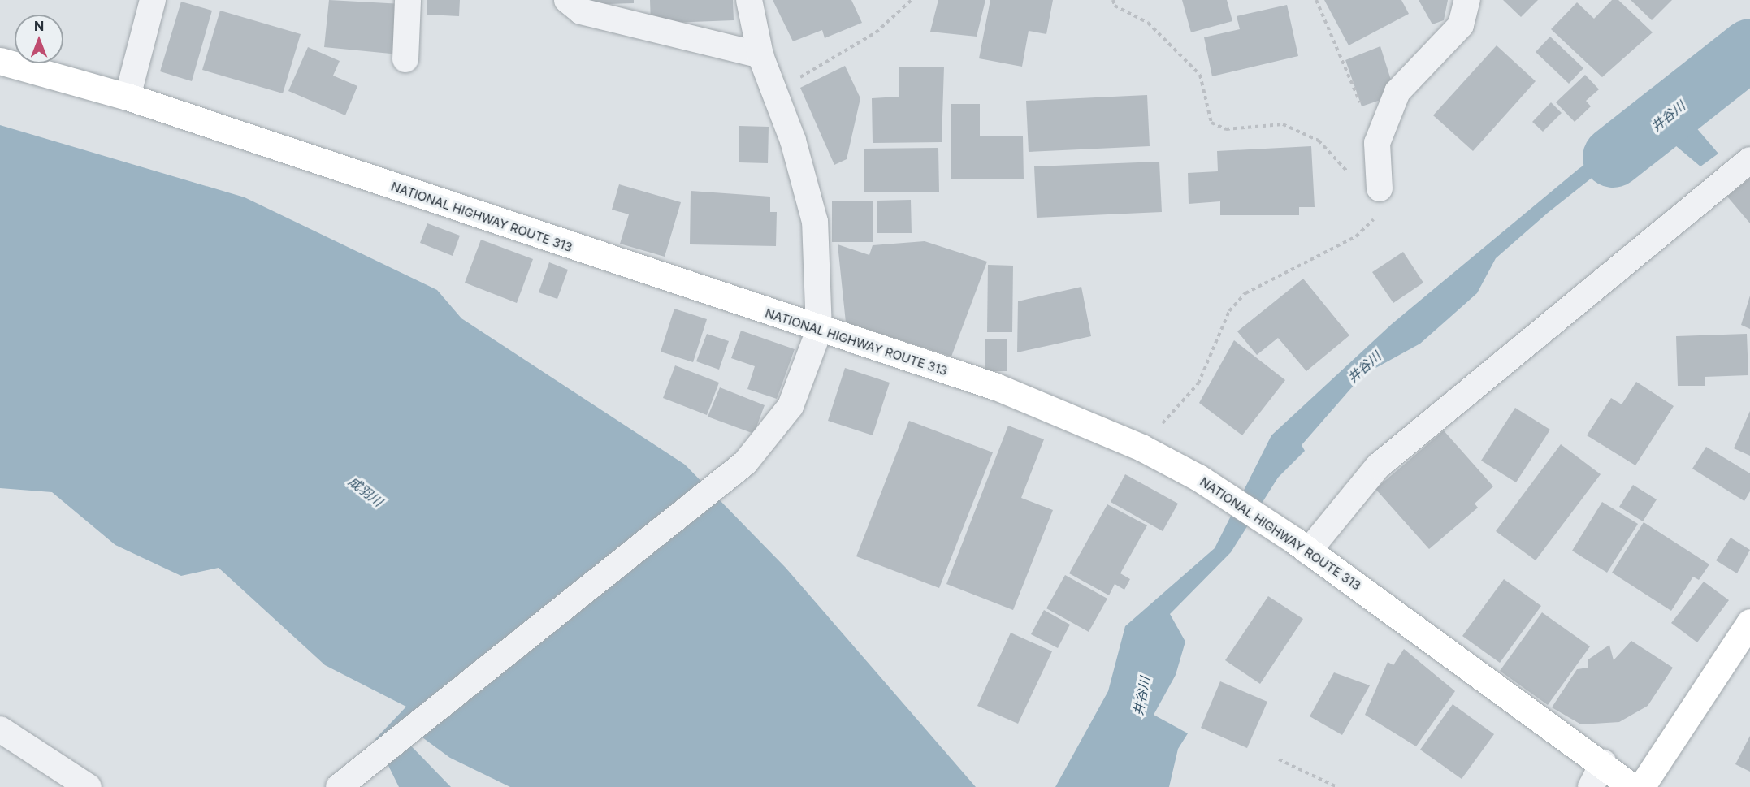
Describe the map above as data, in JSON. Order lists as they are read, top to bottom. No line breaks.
{"streets":{"main road":["NATIONAL HIGHWAY ROUTE 313"]},"water":["井谷川","成羽川"],"north":"top"}
